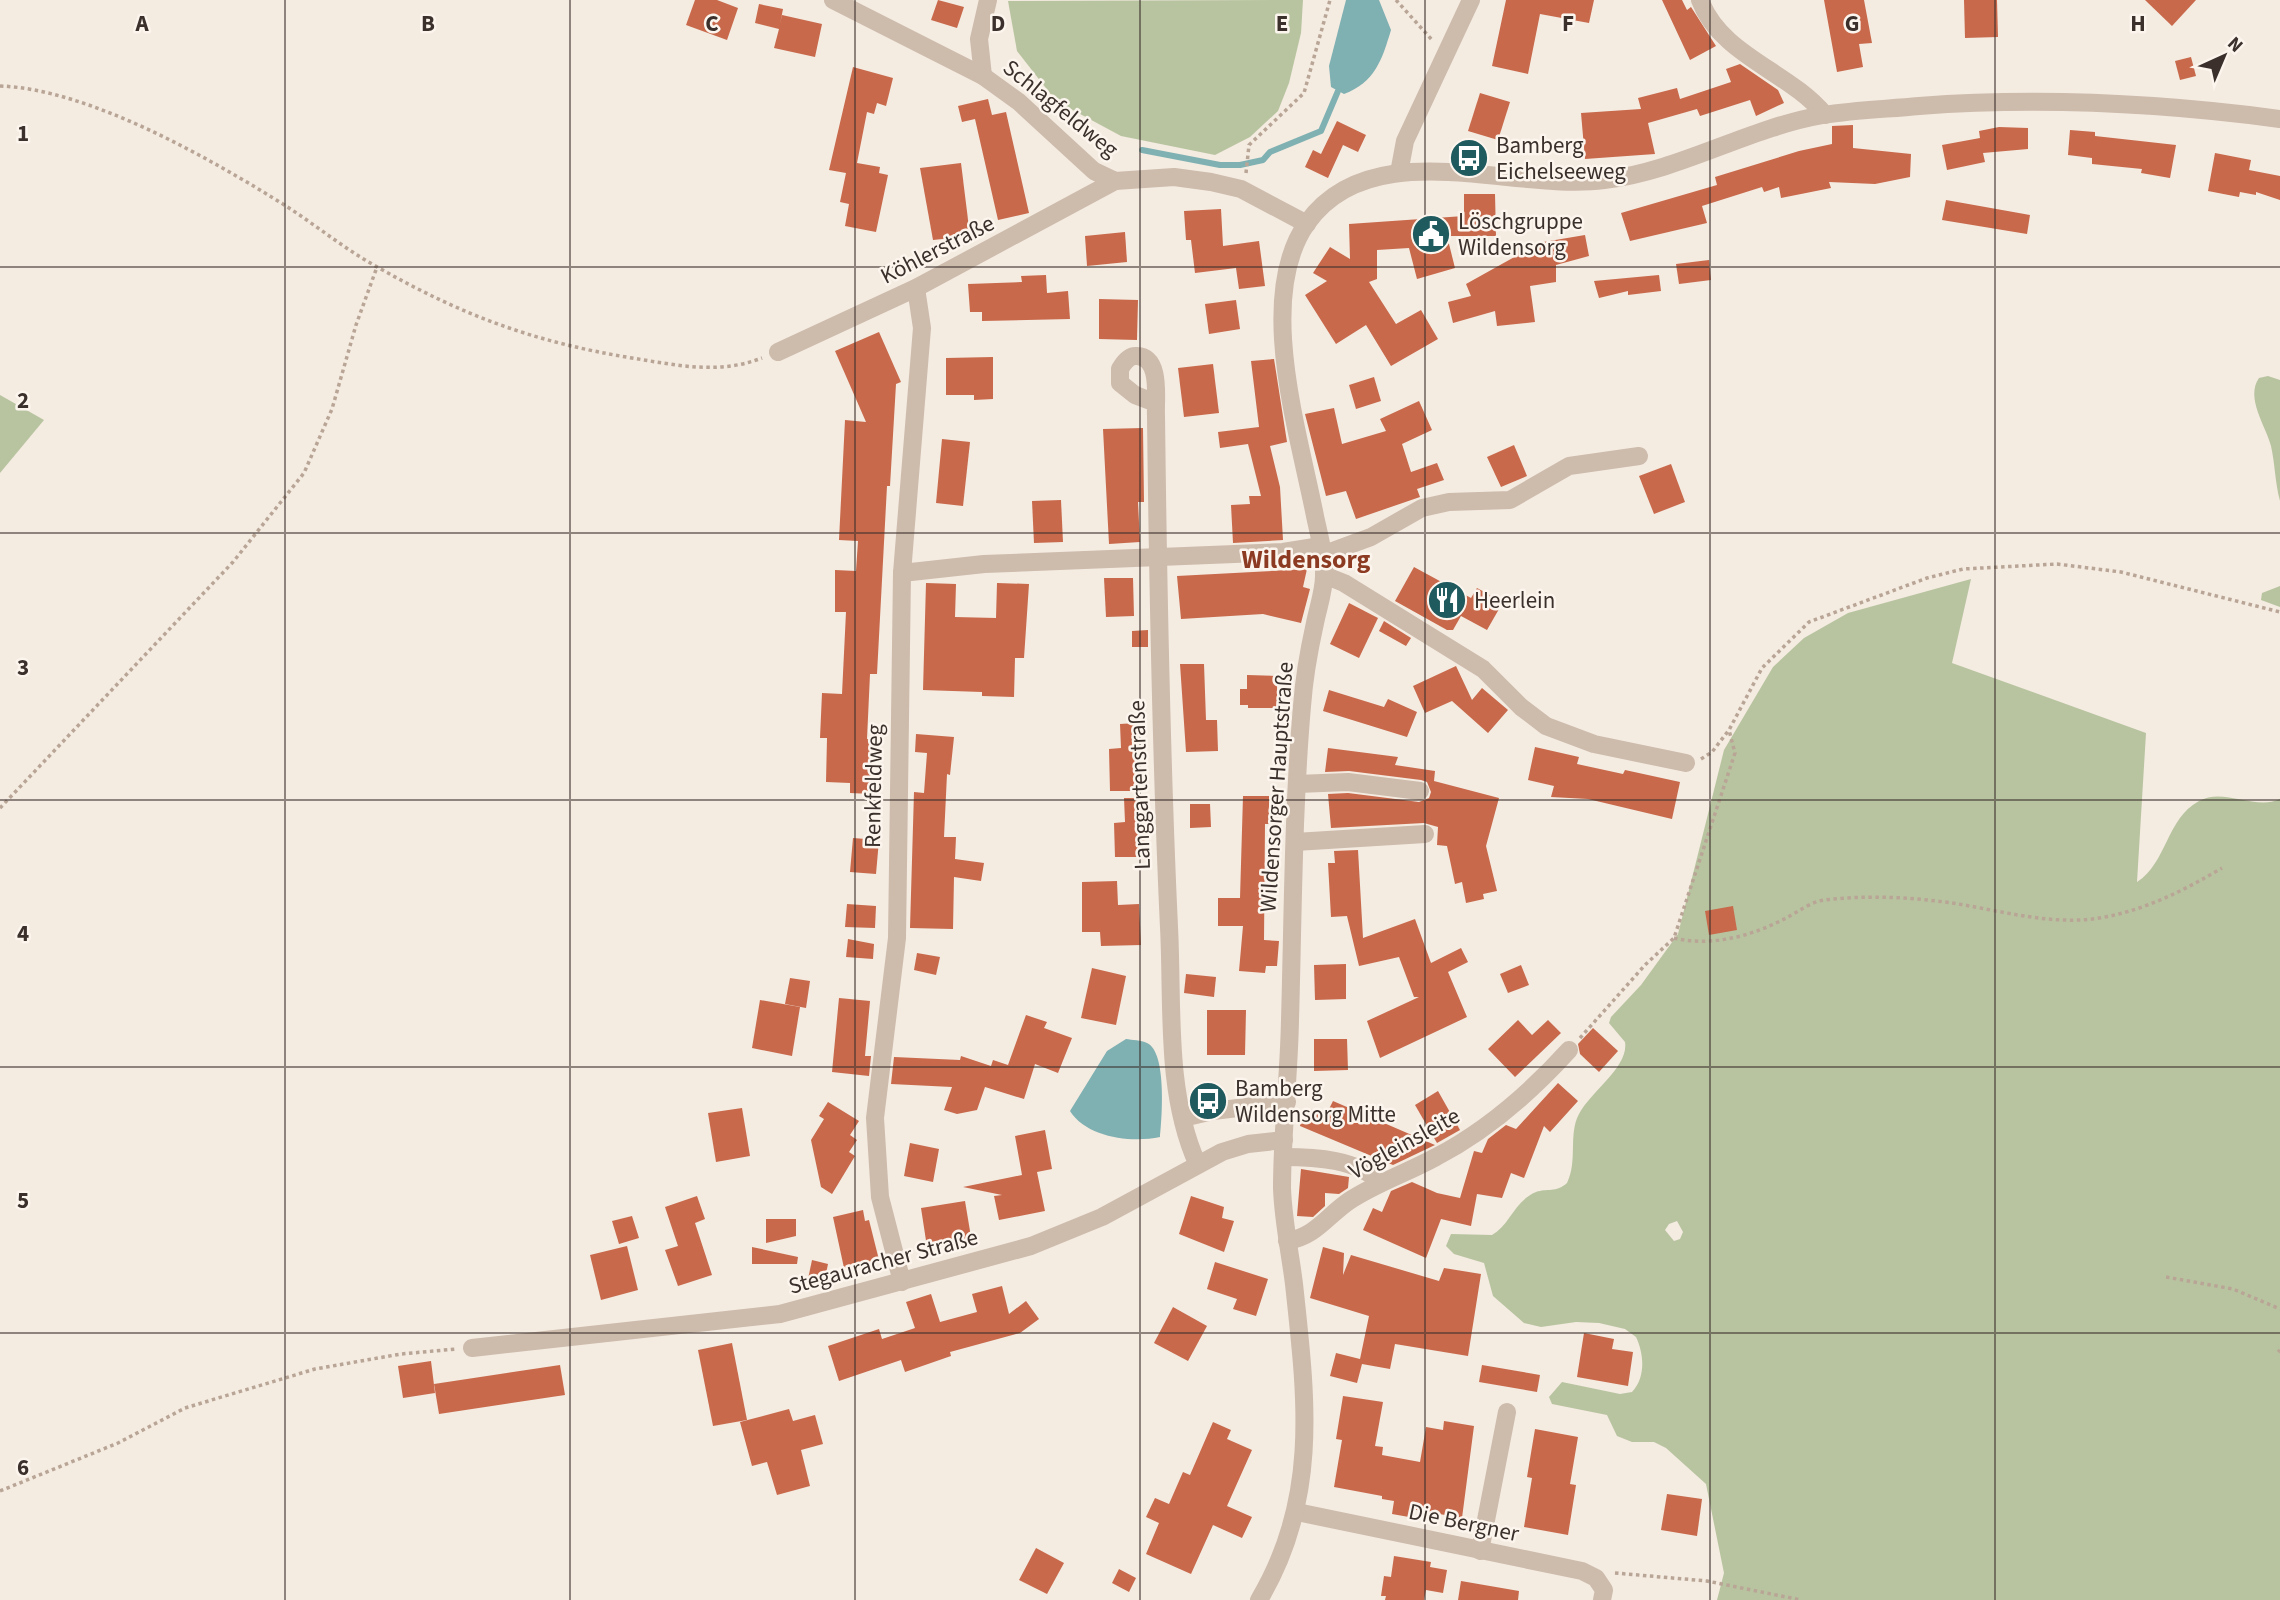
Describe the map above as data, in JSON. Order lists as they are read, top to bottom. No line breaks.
{"streets":{"street":["Schlagfeldweg","Köhlerstraße","Langgartenstraße","Renkfeldweg","Wildensorger Hauptstraße","Vögleinsleite","Stegauracher Straße","Die Bergner"]},"crossings":[["Schlagfeldweg","Köhlerstraße"],["Schlagfeldweg","Wildensorger Hauptstraße"],["Köhlerstraße","Renkfeldweg"],["Langgartenstraße","Stegauracher Straße"],["Renkfeldweg","Stegauracher Straße"],["Wildensorger Hauptstraße","Vögleinsleite"],["Wildensorger Hauptstraße","Stegauracher Straße"],["Wildensorger Hauptstraße","Die Bergner"],["Vögleinsleite","Stegauracher Straße"]],"districts":["Wildensorg"],"places":{"bus stop":["Bamberg Eichelseeweg","Bamberg Wildensorg Mitte"],"public building":["Löschgruppe Wildensorg"],"restaurant":["Heerlein"]},"north":"top right","grid":{"columns":["A","B","C","D","E","F","G","H"],"rows":["1","2","3","4","5","6"]}}
